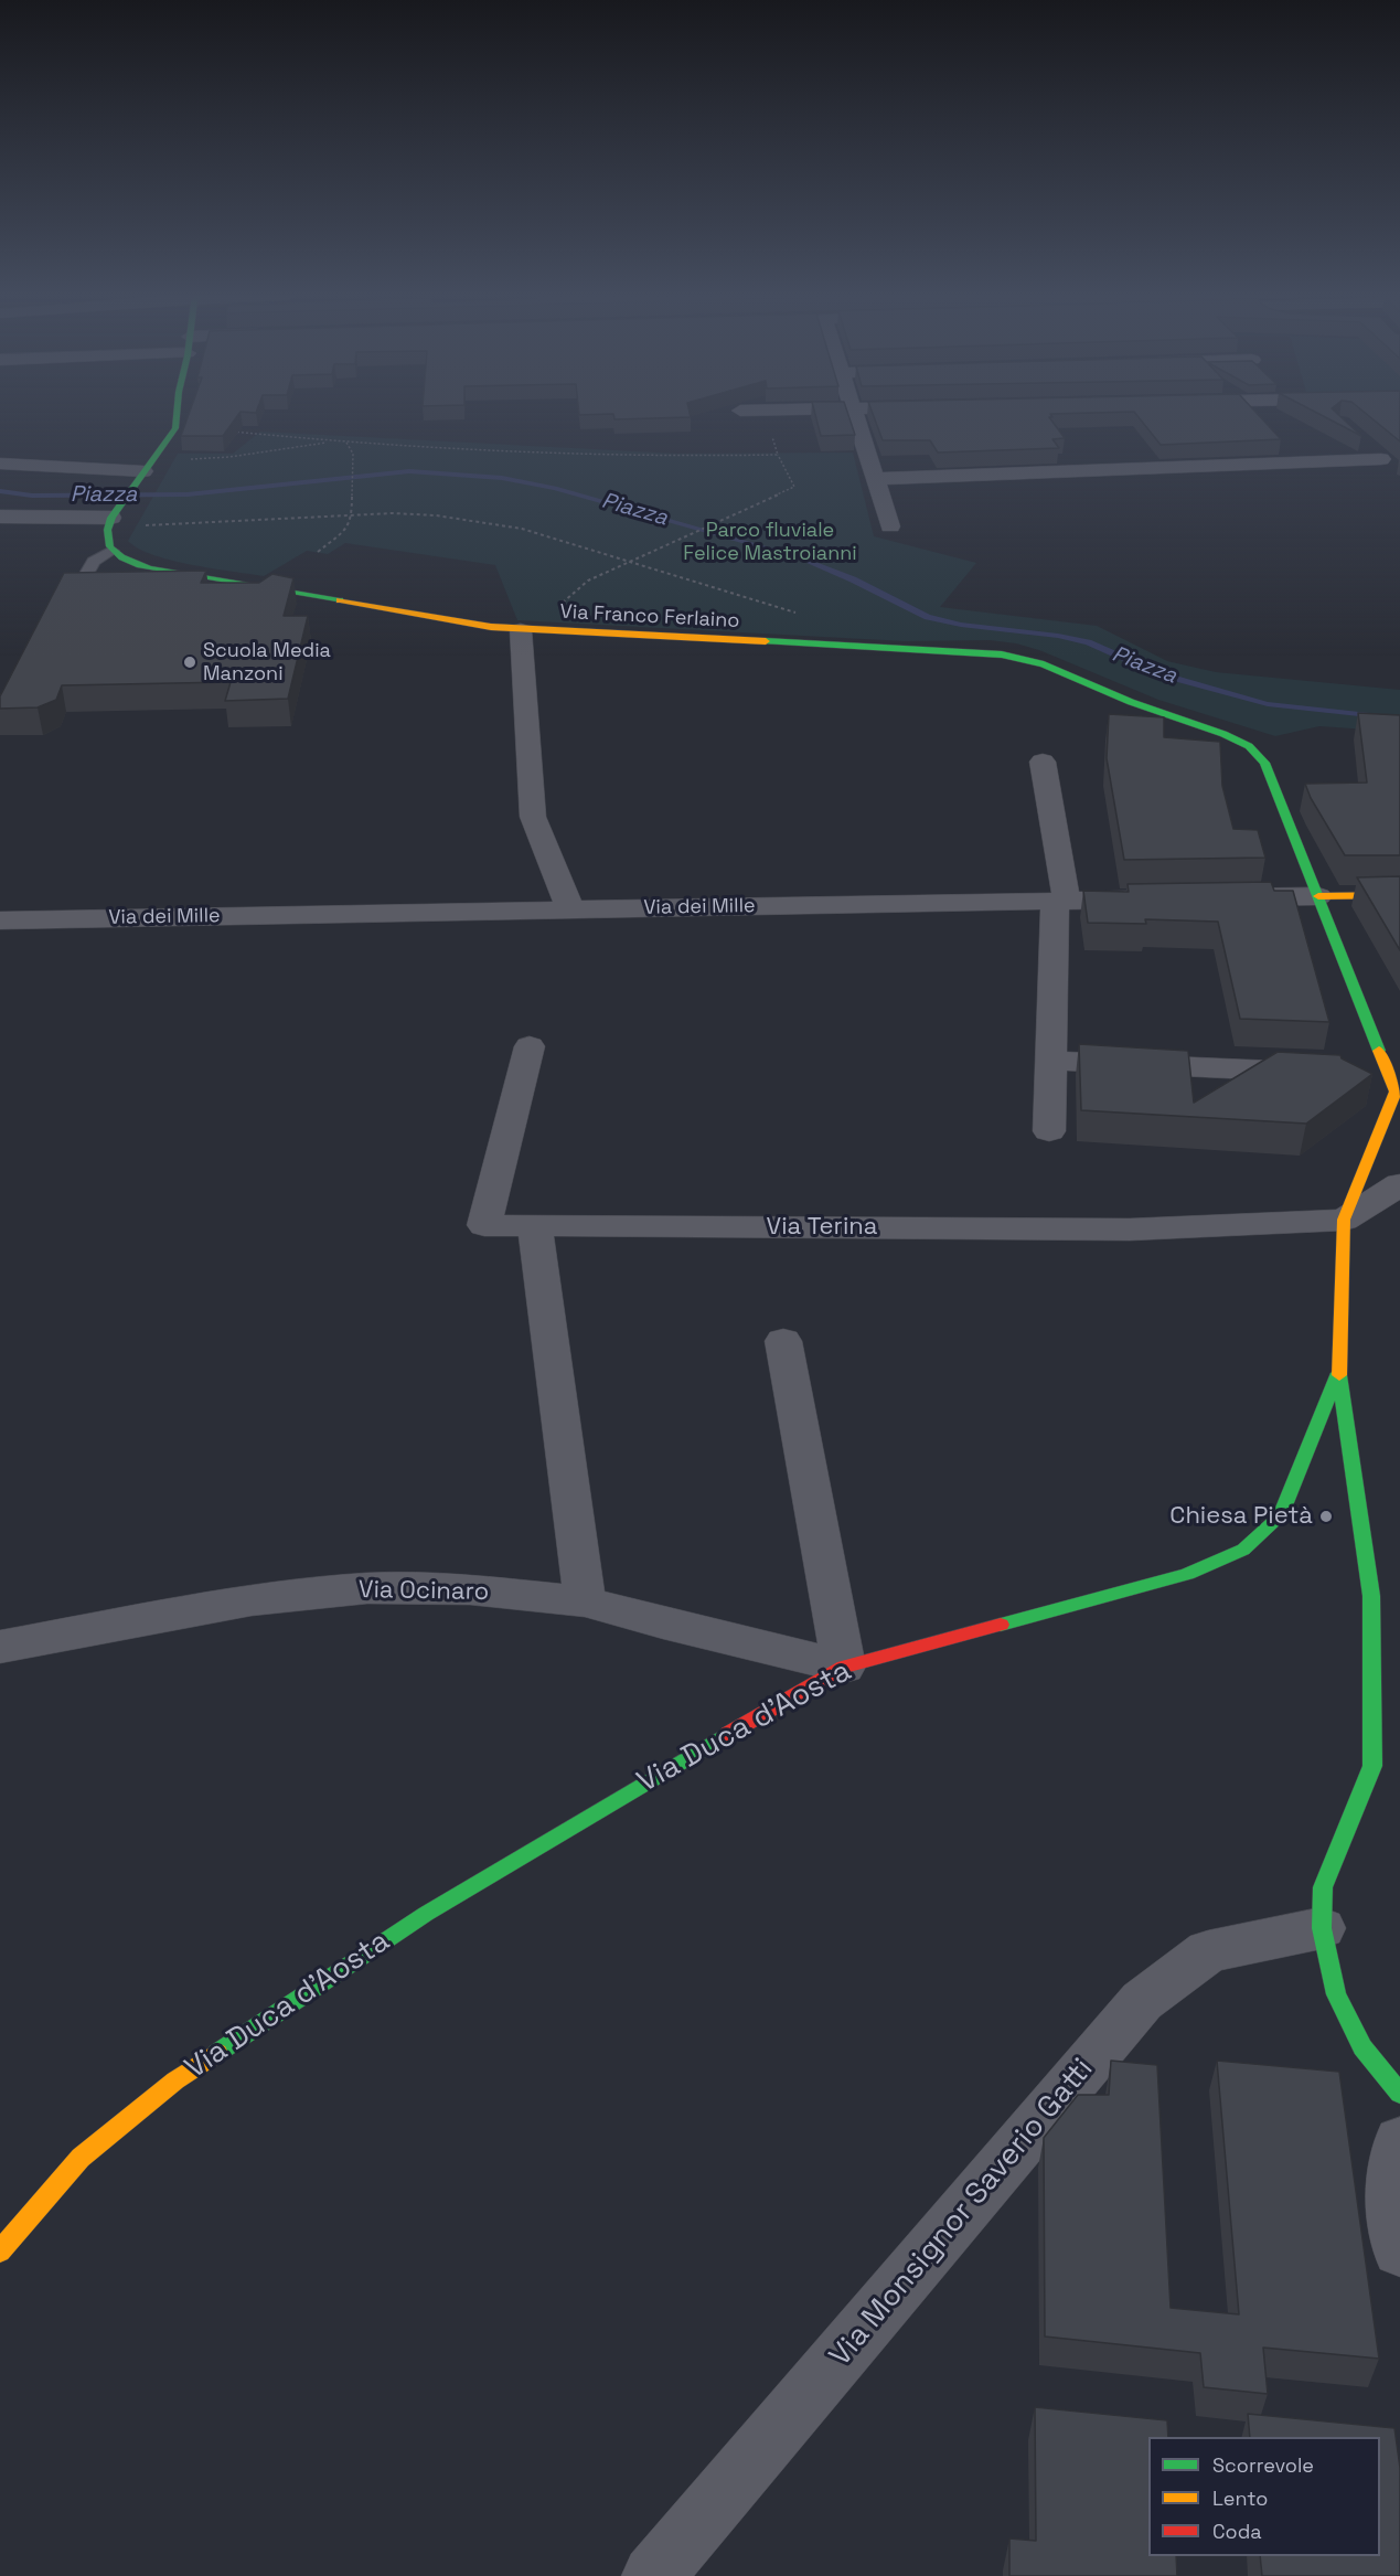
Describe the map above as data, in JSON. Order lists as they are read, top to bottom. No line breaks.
{"streets":{"main road":["Via Franco Ferlaino","Via Duca d'Aosta"],"street":["Via dei Mille","Via Terina","Via Ocinaro","Via Monsignor Saverio Gatti"]},"crossings":[["Via Terina","Via Duca d'Aosta"],["Via Ocinaro","Via Duca d'Aosta"]],"water":["Piazza"],"parks":["Parco fluviale Felice Mastroianni"],"places":["Scuola Media Manzoni","Chiesa Pietà"],"legend":["Scorrevole","Lento","Coda"]}
